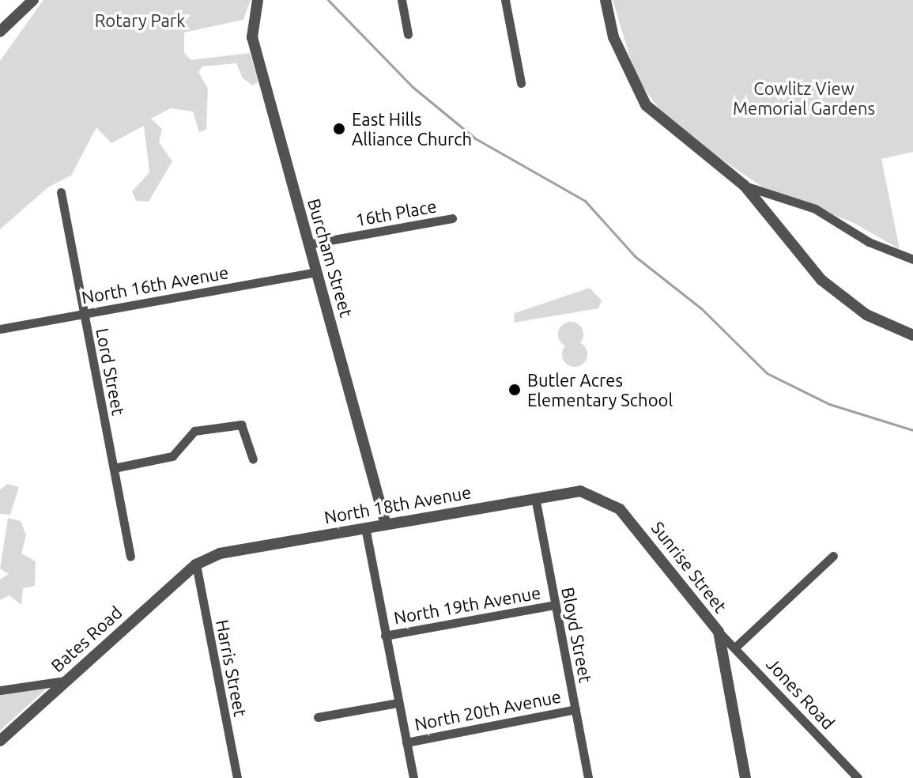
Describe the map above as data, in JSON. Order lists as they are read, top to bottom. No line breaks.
{"streets":{"street":["16th Place","Burcham Street","North 16th Avenue","Lord Street","North 18th Avenue","Sunrise Street","North 19th Avenue","Bloyd Street","Bates Road","Harris Street","Jones Road","North 20th Avenue"]},"crossings":[["16th Place","Burcham Street"],["Burcham Street","North 16th Avenue"],["Burcham Street","North 18th Avenue"],["North 16th Avenue","Lord Street"],["North 18th Avenue","Sunrise Street"],["North 18th Avenue","Bloyd Street"],["North 18th Avenue","Bates Road"],["North 18th Avenue","Harris Street"],["Sunrise Street","Jones Road"],["North 19th Avenue","Bloyd Street"],["Bloyd Street","North 20th Avenue"],["Bates Road","Harris Street"]],"parks":["Rotary Park","Cowlitz View Memorial Gardens"],"places":["East Hills Alliance Church","Butler Acres Elementary School"]}
